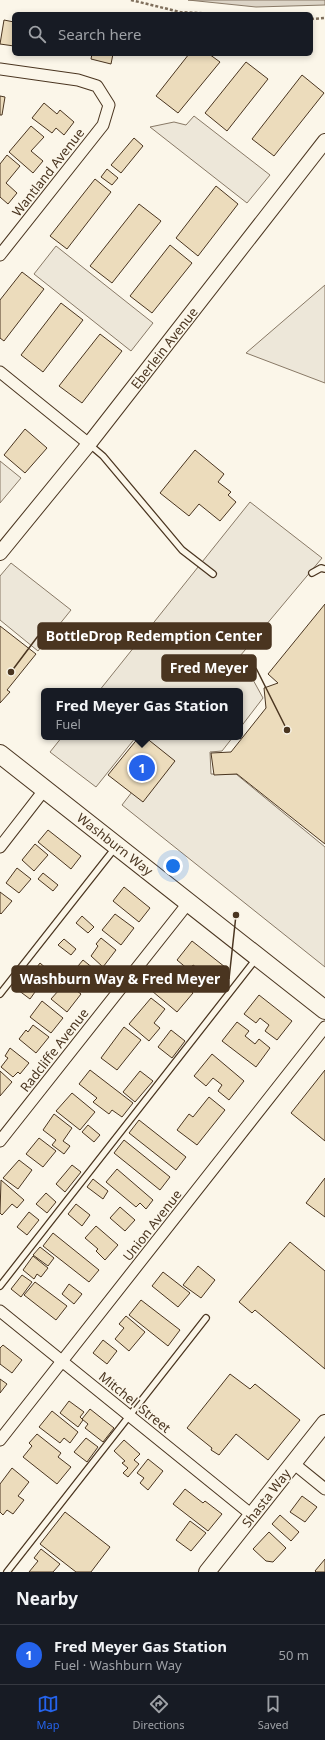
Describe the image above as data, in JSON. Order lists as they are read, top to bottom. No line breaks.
{"streets":{"main road":["Washburn Way","Shasta Way"],"street":["Wantland Avenue","Eberlein Avenue","Radcliffe Avenue","Union Avenue","Mitchell Street"]},"crossings":[["Washburn Way","Radcliffe Avenue"],["Union Avenue","Mitchell Street"],["Mitchell Street","Shasta Way"]],"places":["BottleDrop Redemption Center","Fred Meyer","Washburn Way & Fred Meyer"],"page":{"search":"Search here","popup":["Fred Meyer Gas Station","Fuel"],"pins":"1","heading":"Nearby","list":[{"mark":"1","name":"Fred Meyer Gas Station","note":"Fuel · Washburn Way","value":"50 m"}],"nav":["Map","Directions","Saved"]}}
